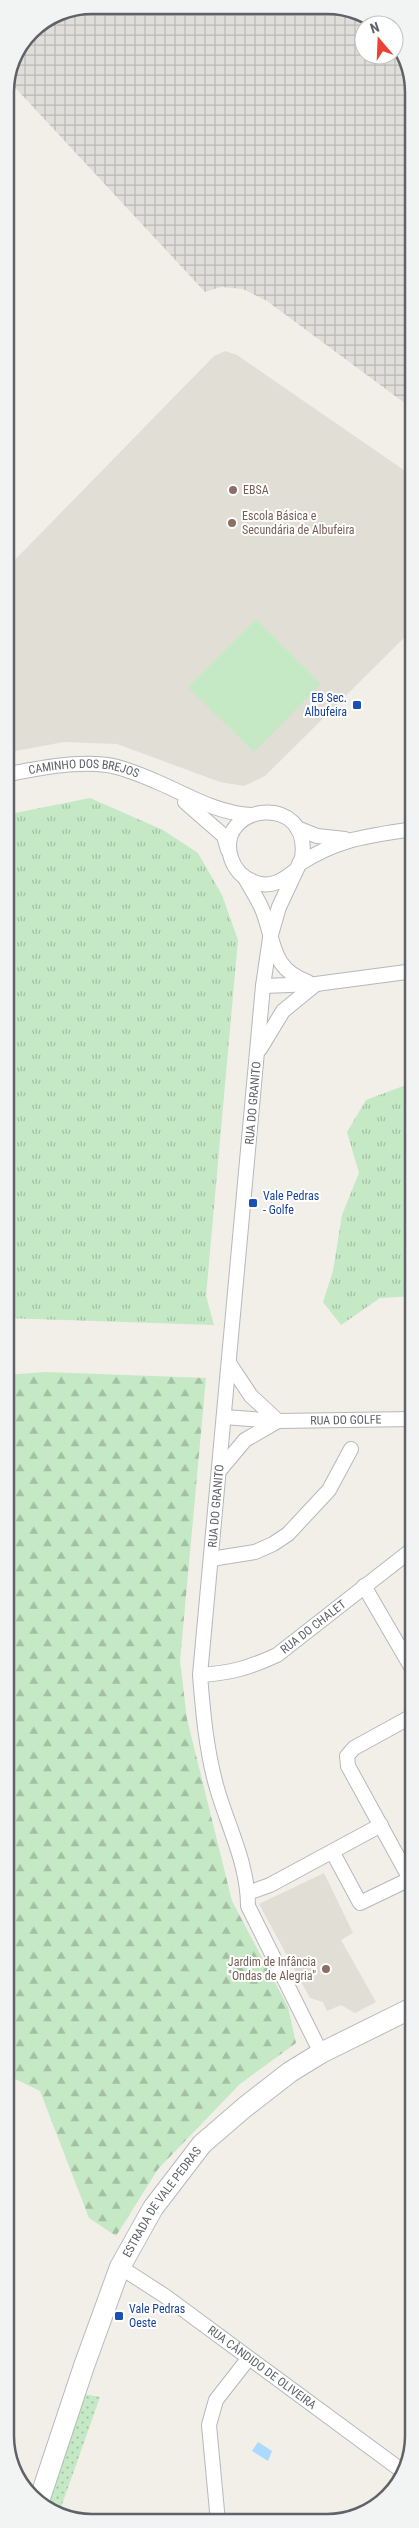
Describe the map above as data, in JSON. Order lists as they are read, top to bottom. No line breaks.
{"streets":{"main road":["ESTRADA DE VALE PEDRAS"],"street":["CAMINHO DOS BREJOS","RUA DO GRANITO","RUA DO GOLFE","RUA DO CHALET","RUA CÂNDIDO DE OLIVEIRA"]},"crossings":[["CAMINHO DOS BREJOS","RUA DO GRANITO"],["RUA DO GRANITO","RUA DO GOLFE"],["RUA DO GRANITO","RUA DO CHALET"],["RUA DO GRANITO","ESTRADA DE VALE PEDRAS"],["ESTRADA DE VALE PEDRAS","RUA CÂNDIDO DE OLIVEIRA"]],"places":{"other":["EBSA","Escola Básica e Secundária de Albufeira","Jardim de Infância \"Ondas de Alegria\""],"transit":["EB Sec. Albufeira","Vale Pedras - Golfe","Vale Pedras Oeste"]},"north":"top"}
